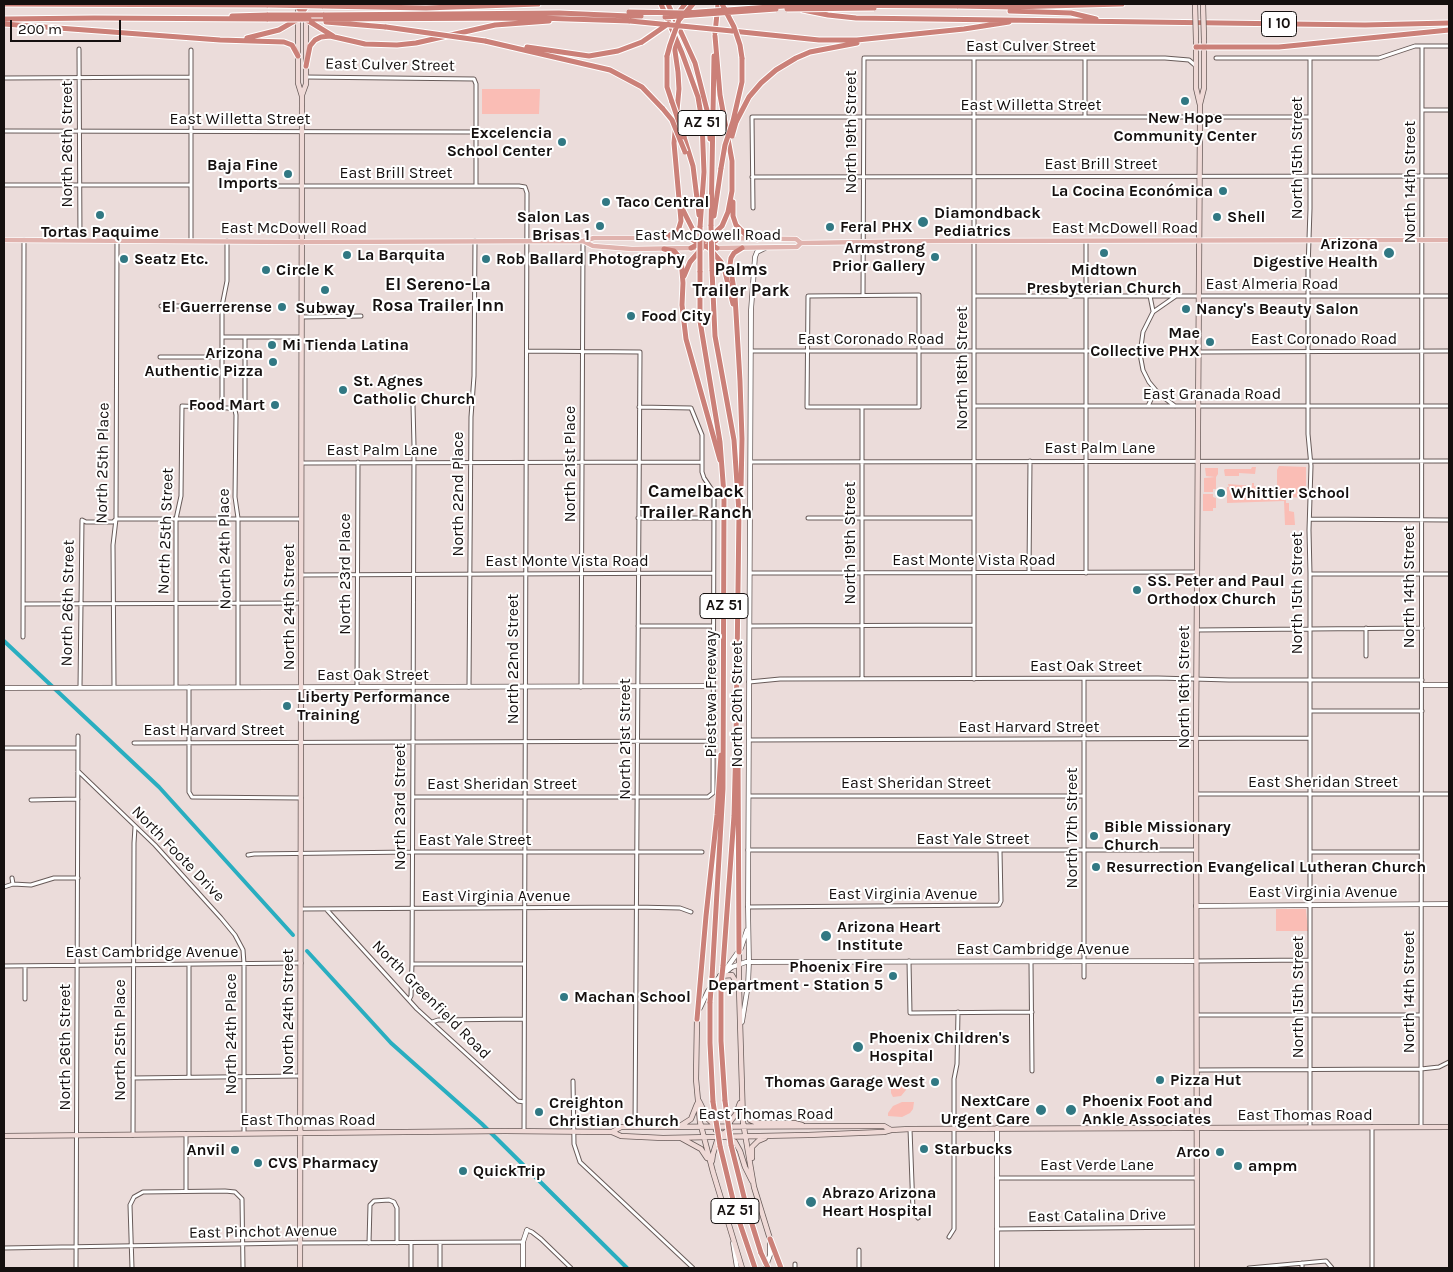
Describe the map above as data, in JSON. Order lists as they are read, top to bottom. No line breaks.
{"streets":{"highway":["I 10","AZ 51","Piestewa Freeway"],"main road":["East McDowell Road","North 24th Street","North 16th Street","North 20th Street","East Thomas Road"],"street":["East Culver Street","East Willetta Street","North 19th Street","North 26th Street","North 15th Street","East Brill Street","North 14th Street","East Almeria Road","East Coronado Road","North 18th Street","East Granada Road","East Palm Lane","North 25th Place","North 21st Place","North 22nd Place","North 25th Street","North 24th Place","East Monte Vista Road","North 23rd Place","North 22nd Street","East Oak Street","East Harvard Street","North 21st Street","East Sheridan Street","North 23rd Street","North 17th Street","East Yale Street","North Foote Drive","East Virginia Avenue","East Cambridge Avenue","North Greenfield Road","East Verde Lane","East Catalina Drive","East Pinchot Avenue"]},"crossings":[["East Culver Street","East Willetta Street"],["East Culver Street","North 19th Street"],["East Culver Street","North 18th Street"],["East Culver Street","North 24th Street"],["East Culver Street","North 16th Street"],["East Willetta Street","North 19th Street"],["East Willetta Street","North 26th Street"],["East Willetta Street","North 15th Street"],["East Willetta Street","East Brill Street"],["East Willetta Street","North 18th Street"],["East Willetta Street","North 24th Street"],["East Willetta Street","North 16th Street"],["North 19th Street","East Brill Street"],["North 19th Street","East McDowell Road"],["North 19th Street","East Palm Lane"],["North 19th Street","East Monte Vista Road"],["North 19th Street","East Oak Street"],["North 26th Street","East McDowell Road"],["North 26th Street","North 25th Place"],["North 26th Street","East Oak Street"],["North 26th Street","North Foote Drive"],["North 26th Street","East Cambridge Avenue"],["North 26th Street","East Thomas Road"],["North 26th Street","East Pinchot Avenue"],["North 15th Street","East Brill Street"],["North 15th Street","East McDowell Road"],["North 15th Street","East Almeria Road"],["North 15th Street","East Coronado Road"],["North 15th Street","East Granada Road"],["North 15th Street","East Palm Lane"],["North 15th Street","East Oak Street"],["North 15th Street","East Harvard Street"],["North 15th Street","East Sheridan Street"],["North 15th Street","East Virginia Avenue"],["North 15th Street","East Cambridge Avenue"],["North 15th Street","East Thomas Road"],["East Brill Street","North 14th Street"],["East Brill Street","North 18th Street"],["East Brill Street","North 24th Street"],["East Brill Street","North 22nd Street"],["East Brill Street","North 16th Street"],["North 14th Street","East McDowell Road"],["North 14th Street","East Almeria Road"],["North 14th Street","East Coronado Road"],["North 14th Street","East Granada Road"],["North 14th Street","East Palm Lane"],["North 14th Street","East Oak Street"],["North 14th Street","East Sheridan Street"],["North 14th Street","East Virginia Avenue"],["North 14th Street","East Thomas Road"],["East McDowell Road","North 18th Street"],["East McDowell Road","North 25th Place"],["East McDowell Road","North 21st Place"],["East McDowell Road","North 22nd Place"],["East McDowell Road","North 24th Street"],["East McDowell Road","North 22nd Street"],["East McDowell Road","North 16th Street"],["East McDowell Road","North 20th Street"],["East Almeria Road","North 18th Street"],["East Almeria Road","North 16th Street"],["East Coronado Road","North 18th Street"],["East Coronado Road","North 16th Street"],["East Coronado Road","North 20th Street"],["North 18th Street","East Granada Road"],["North 18th Street","East Palm Lane"],["North 18th Street","East Monte Vista Road"],["North 18th Street","East Oak Street"],["East Granada Road","North 16th Street"],["East Palm Lane","North 21st Place"],["East Palm Lane","North 22nd Place"],["East Palm Lane","North 23rd Place"],["East Palm Lane","North 24th Street"],["East Palm Lane","North 22nd Street"],["East Palm Lane","North 16th Street"],["East Palm Lane","North 20th Street"],["East Palm Lane","North 21st Street"],["East Palm Lane","North 23rd Street"],["North 25th Place","East Oak Street"],["North 25th Place","North Foote Drive"],["North 25th Place","East Cambridge Avenue"],["North 25th Place","East Thomas Road"],["North 21st Place","East Monte Vista Road"],["North 21st Place","East Oak Street"],["North 21st Place","North 21st Street"],["North 22nd Place","East Monte Vista Road"],["North 22nd Place","East Oak Street"],["North 25th Street","North 24th Place"],["North 25th Street","East Oak Street"],["North 24th Place","East Oak Street"],["North 24th Place","North Foote Drive"],["North 24th Place","East Cambridge Avenue"],["North 24th Place","East Thomas Road"],["East Monte Vista Road","North 23rd Place"],["East Monte Vista Road","North 24th Street"],["East Monte Vista Road","North 22nd Street"],["East Monte Vista Road","North 16th Street"],["East Monte Vista Road","North 20th Street"],["East Monte Vista Road","North 21st Street"],["East Monte Vista Road","North 23rd Street"],["North 23rd Place","East Oak Street"],["North 24th Street","East Oak Street"],["North 24th Street","East Harvard Street"],["North 24th Street","East Yale Street"],["North 24th Street","East Virginia Avenue"],["North 24th Street","East Cambridge Avenue"],["North 24th Street","East Thomas Road"],["North 24th Street","East Pinchot Avenue"],["North 22nd Street","East Oak Street"],["North 22nd Street","East Harvard Street"],["North 22nd Street","East Sheridan Street"],["North 22nd Street","East Yale Street"],["North 22nd Street","East Virginia Avenue"],["North 22nd Street","North Greenfield Road"],["North 22nd Street","East Thomas Road"],["East Oak Street","North 16th Street"],["East Oak Street","North 20th Street"],["East Oak Street","North 21st Street"],["East Oak Street","North 23rd Street"],["East Oak Street","North 17th Street"],["North 16th Street","East Harvard Street"],["North 16th Street","East Sheridan Street"],["North 16th Street","East Yale Street"],["North 16th Street","East Virginia Avenue"],["North 16th Street","East Cambridge Avenue"],["North 16th Street","East Thomas Road"],["North 16th Street","East Verde Lane"],["North 16th Street","East Catalina Drive"],["Piestewa Freeway","North 20th Street"],["North 20th Street","East Harvard Street"],["North 20th Street","East Sheridan Street"],["North 20th Street","East Yale Street"],["North 20th Street","East Virginia Avenue"],["North 20th Street","East Cambridge Avenue"],["North 20th Street","East Thomas Road"],["East Harvard Street","North 21st Street"],["East Harvard Street","East Sheridan Street"],["East Harvard Street","North 23rd Street"],["East Harvard Street","North 17th Street"],["North 21st Street","East Sheridan Street"],["North 21st Street","East Yale Street"],["North 21st Street","East Virginia Avenue"],["North 21st Street","East Thomas Road"],["East Sheridan Street","North 23rd Street"],["East Sheridan Street","North 17th Street"],["North 23rd Street","East Yale Street"],["North 23rd Street","East Virginia Avenue"],["North 23rd Street","North Greenfield Road"],["North 17th Street","East Yale Street"],["North 17th Street","East Cambridge Avenue"],["East Yale Street","East Virginia Avenue"],["North Foote Drive","East Cambridge Avenue"],["East Virginia Avenue","North Greenfield Road"]],"districts":["Palms Trailer Park","El Sereno-La Rosa Trailer Inn","Camelback Trailer Ranch"],"places":["New Hope Community Center","Excelencia School Center","Baja Fine Imports","La Cocina Económica","Taco Central","Tortas Paquime","Shell","Diamondback Pediatrics","Salon Las Brisas 1","Feral PHX","Midtown Presbyterian Church","Arizona Digestive Health","La Barquita","Armstrong Prior Gallery","Seatz Etc.","Rob Ballard Photography","Circle K","Subway","El Guerrerense","Nancy's Beauty Salon","Food City","Mae Collective PHX","Mi Tienda Latina","Arizona Authentic Pizza","St. Agnes Catholic Church","Food Mart","Whittier School","SS. Peter and Paul Orthodox Church","Liberty Performance Training","Bible Missionary Church","Resurrection Evangelical Lutheran Church","Arizona Heart Institute","Phoenix Fire Department - Station 5","Machan School","Phoenix Children's Hospital","Pizza Hut","Thomas Garage West","NextCare Urgent Care","Phoenix Foot and Ankle Associates","Creighton Christian Church","Starbucks","Anvil","Arco","CVS Pharmacy","ampm","QuickTrip","Abrazo Arizona Heart Hospital"],"scale_bar":"200 m"}
